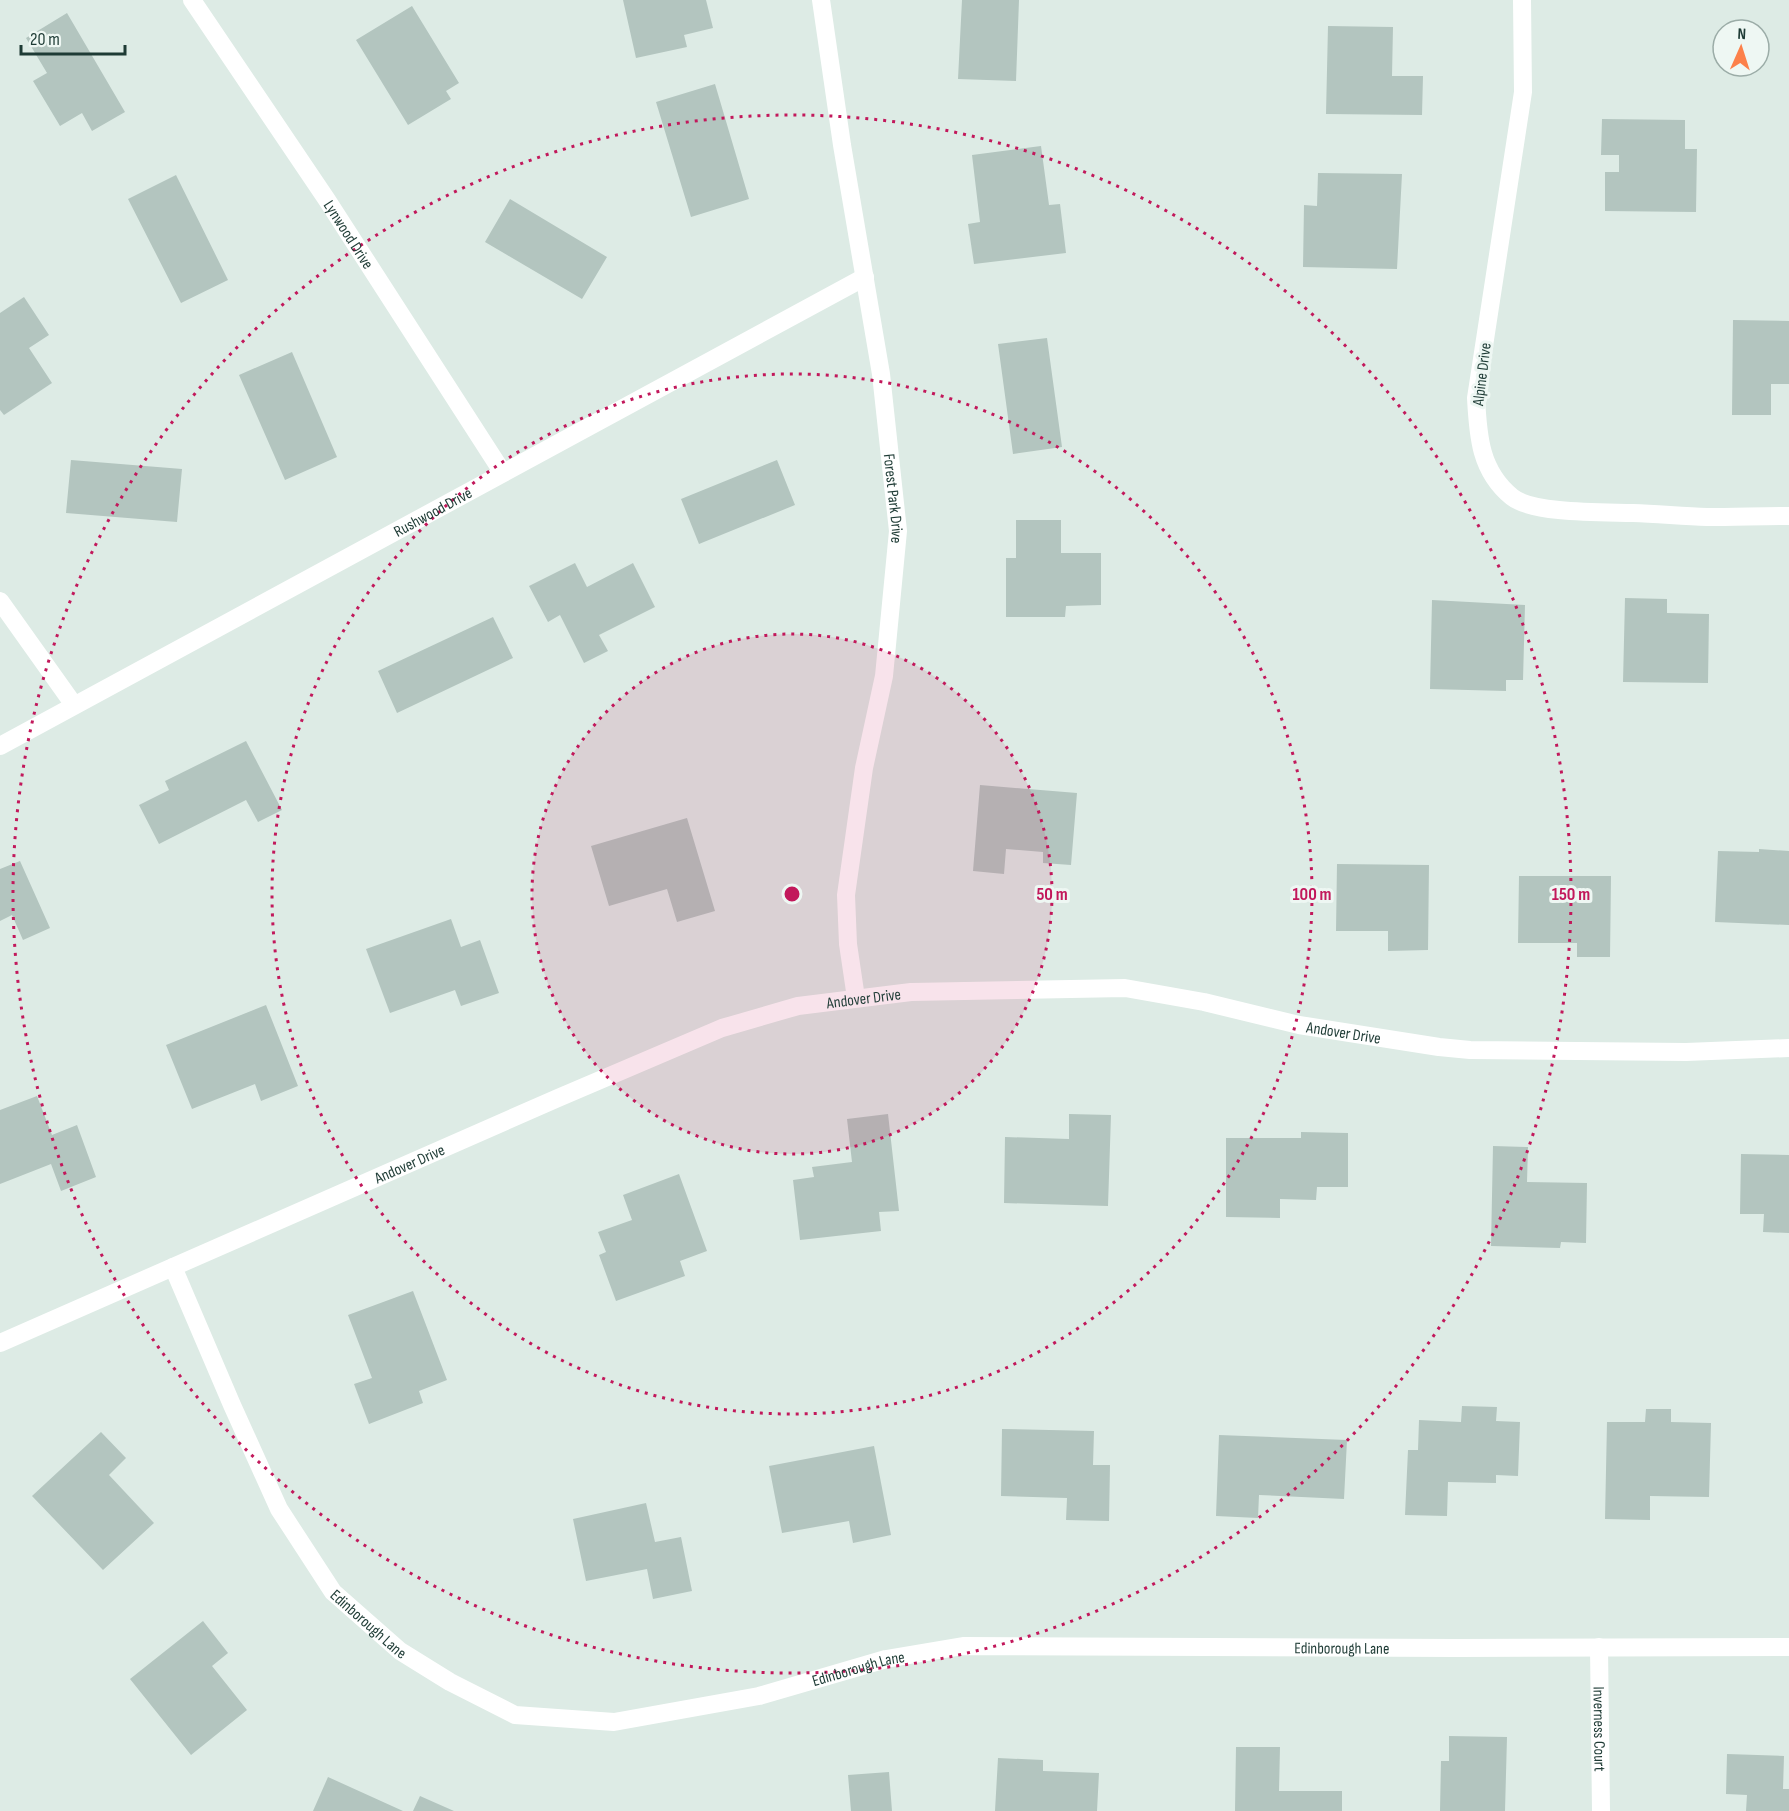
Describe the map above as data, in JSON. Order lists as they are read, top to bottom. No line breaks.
{"streets":{"street":["Lynwood Drive","Alpine Drive","Forest Park Drive","Rushwood Drive","Andover Drive","Edinborough Lane","Inverness Court"]},"crossings":[["Lynwood Drive","Rushwood Drive"],["Forest Park Drive","Rushwood Drive"],["Forest Park Drive","Andover Drive"],["Andover Drive","Edinborough Lane"],["Edinborough Lane","Inverness Court"]],"scale_bar":"20 m","north":"top","rings":["50 m","100 m","150 m"]}
